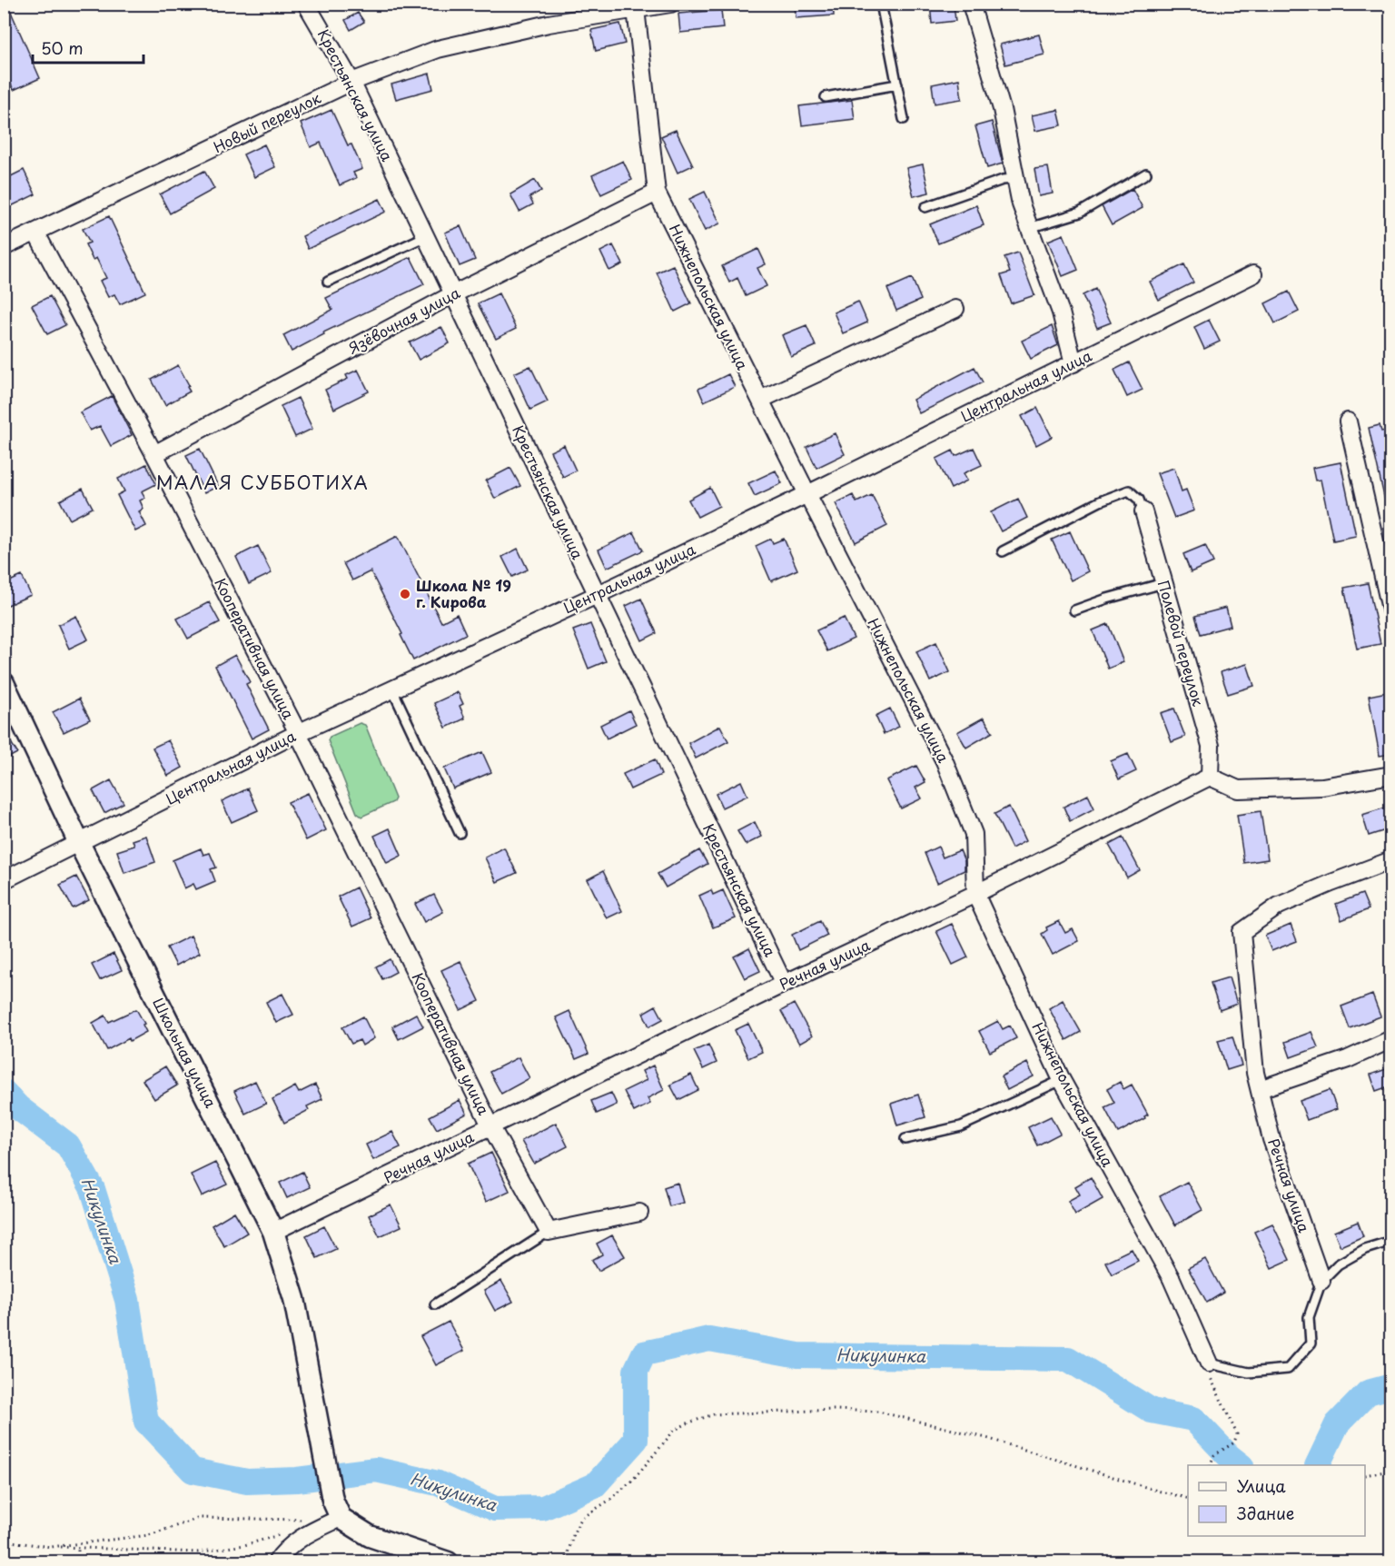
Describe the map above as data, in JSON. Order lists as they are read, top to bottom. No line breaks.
{"streets":{"street":["Крестьянская улица","Новый переулок","Нижнепольская улица","Язёвочная улица","Центральная улица","Полевой переулок","Кооперативная улица","Речная улица","Школьная улица"]},"crossings":[["Крестьянская улица","Новый переулок"],["Крестьянская улица","Язёвочная улица"],["Крестьянская улица","Центральная улица"],["Крестьянская улица","Речная улица"],["Новый переулок","Нижнепольская улица"],["Новый переулок","Кооперативная улица"],["Нижнепольская улица","Язёвочная улица"],["Нижнепольская улица","Центральная улица"],["Нижнепольская улица","Речная улица"],["Язёвочная улица","Кооперативная улица"],["Центральная улица","Кооперативная улица"],["Центральная улица","Школьная улица"],["Полевой переулок","Речная улица"],["Кооперативная улица","Речная улица"],["Речная улица","Школьная улица"]],"districts":["МАЛАЯ СУББОТИХА"],"water":["Никулинка"],"places":["Школа № 19 г. Кирова"],"legend":["Улица","Здание"],"scale_bar":"50 m"}
